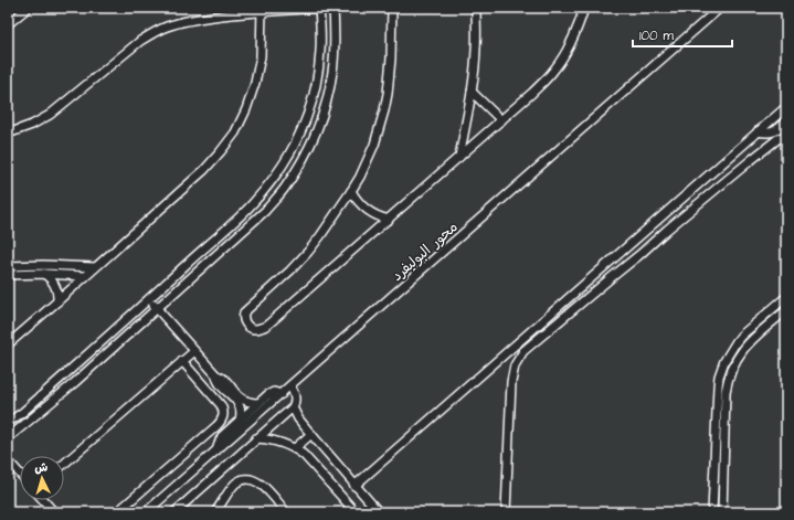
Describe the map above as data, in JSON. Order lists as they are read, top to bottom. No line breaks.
{"streets":{"street":["محور البوليفرد"]},"scale_bar":"100 m","north":"top"}
